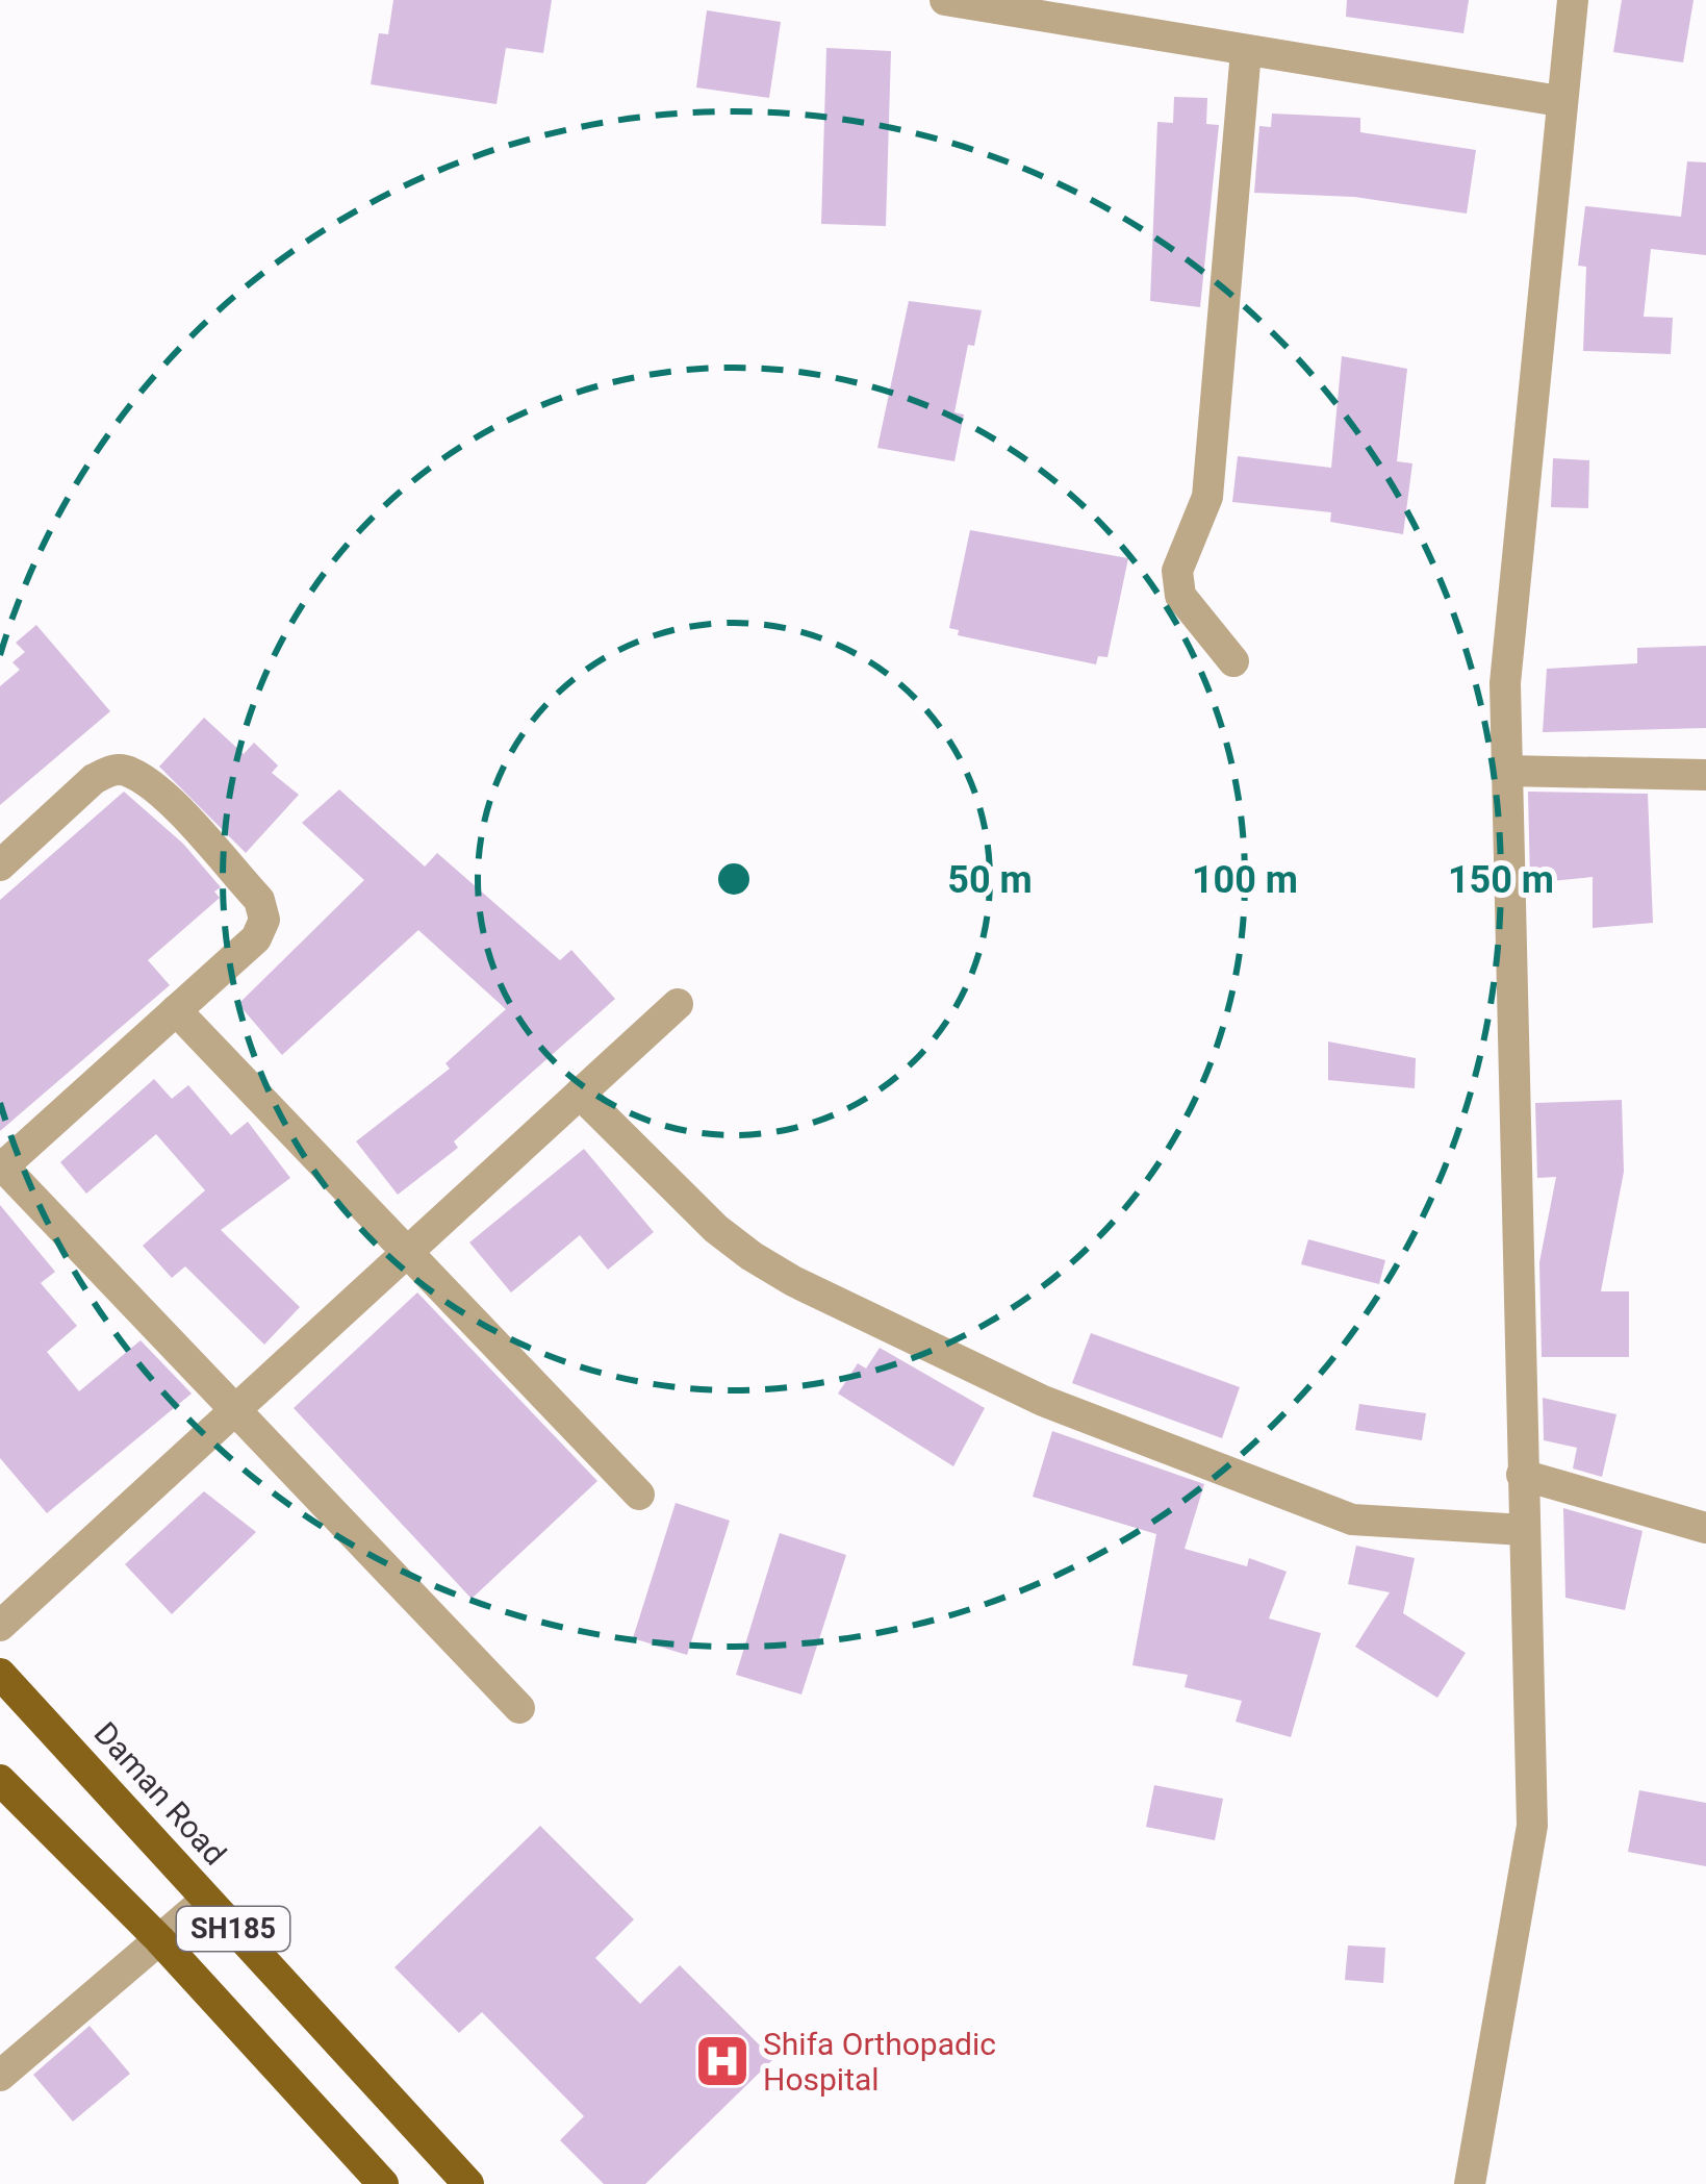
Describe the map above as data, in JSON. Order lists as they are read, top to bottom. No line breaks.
{"streets":{"main road":["Daman Road","SH185"]},"places":{"hospital":["Shifa Orthopadic Hospital"]},"rings":["50 m","100 m","150 m"]}
